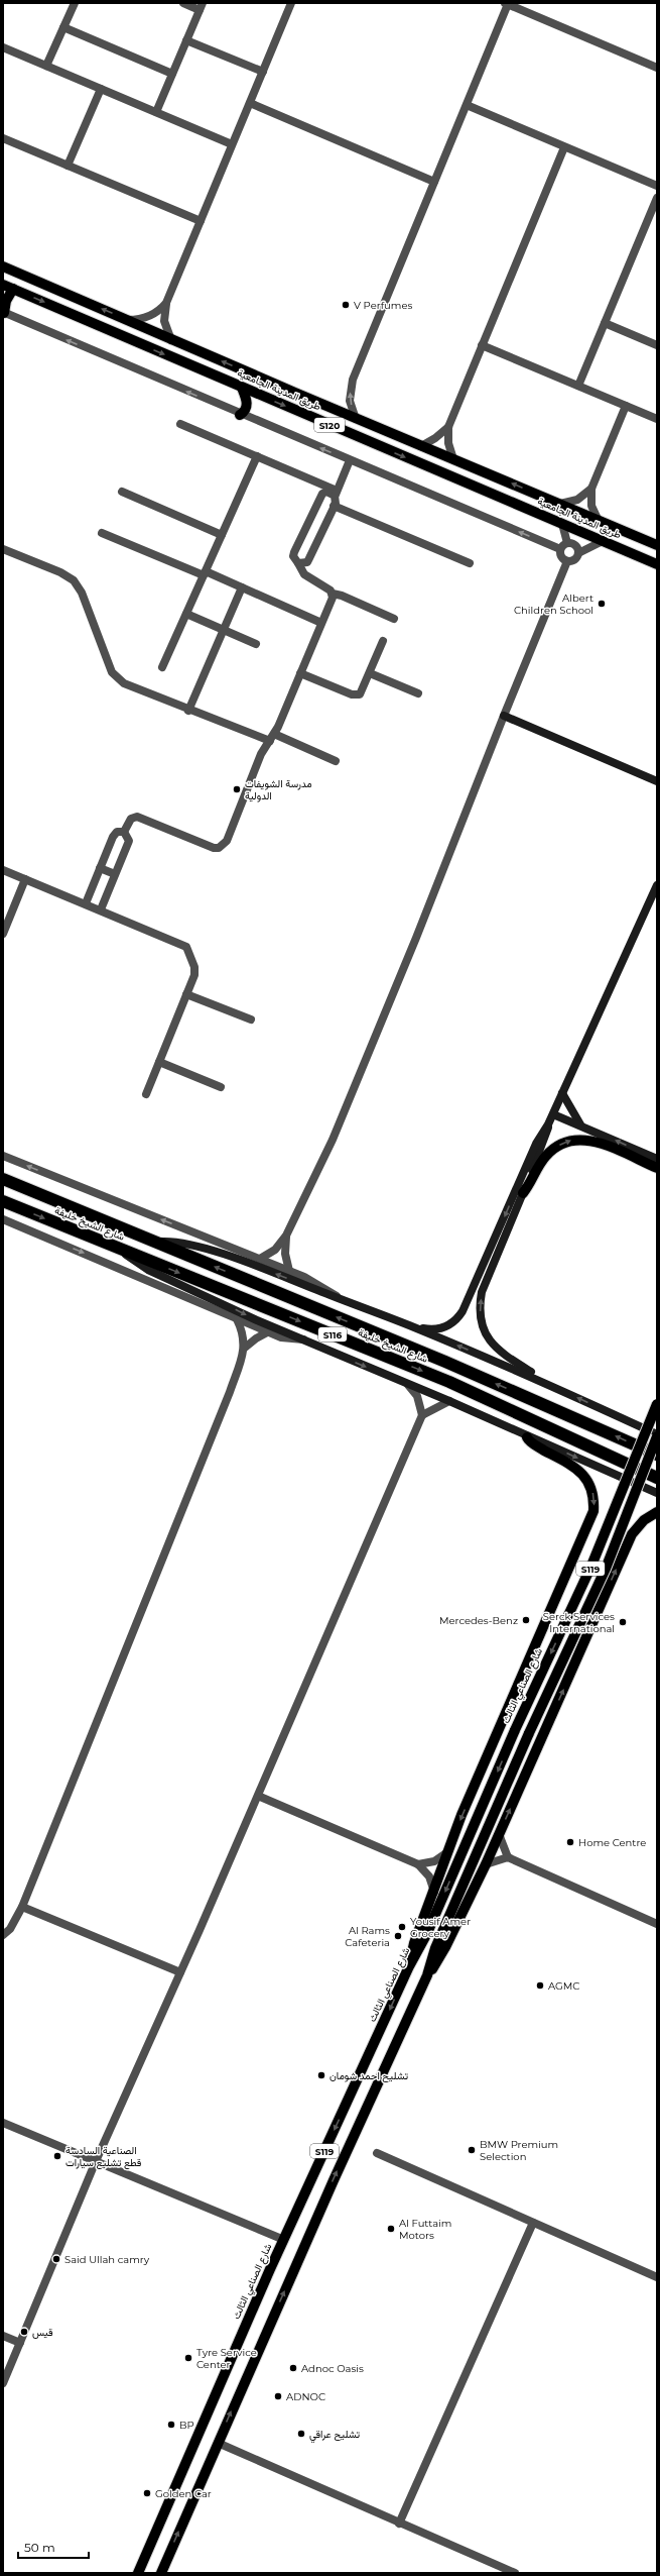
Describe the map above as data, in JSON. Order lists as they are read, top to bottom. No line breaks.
{"streets":{"highway":["شارع الشيخ خليفة","S116"],"main road":["طريق المدينة الجامعية","S120","S119","شارع الصناعي الثالث"]},"places":["V Perfumes","Albert Children School","مدرسة الشويفات الدولية","Mercedes-Benz","Serck Services International","Home Centre","Yousif Amer Grocery","Al Rams Cafeteria","AGMC","تشليح احمد شومان","BMW Premium Selection","الصناعية السادسة قطع تشليع سيارات","Al Futtaim Motors","Said Ullah camry","قيس","Tyre Service Center","Adnoc Oasis","ADNOC","BP","تشليح عراقي","Golden Car"],"scale_bar":"50 m"}
